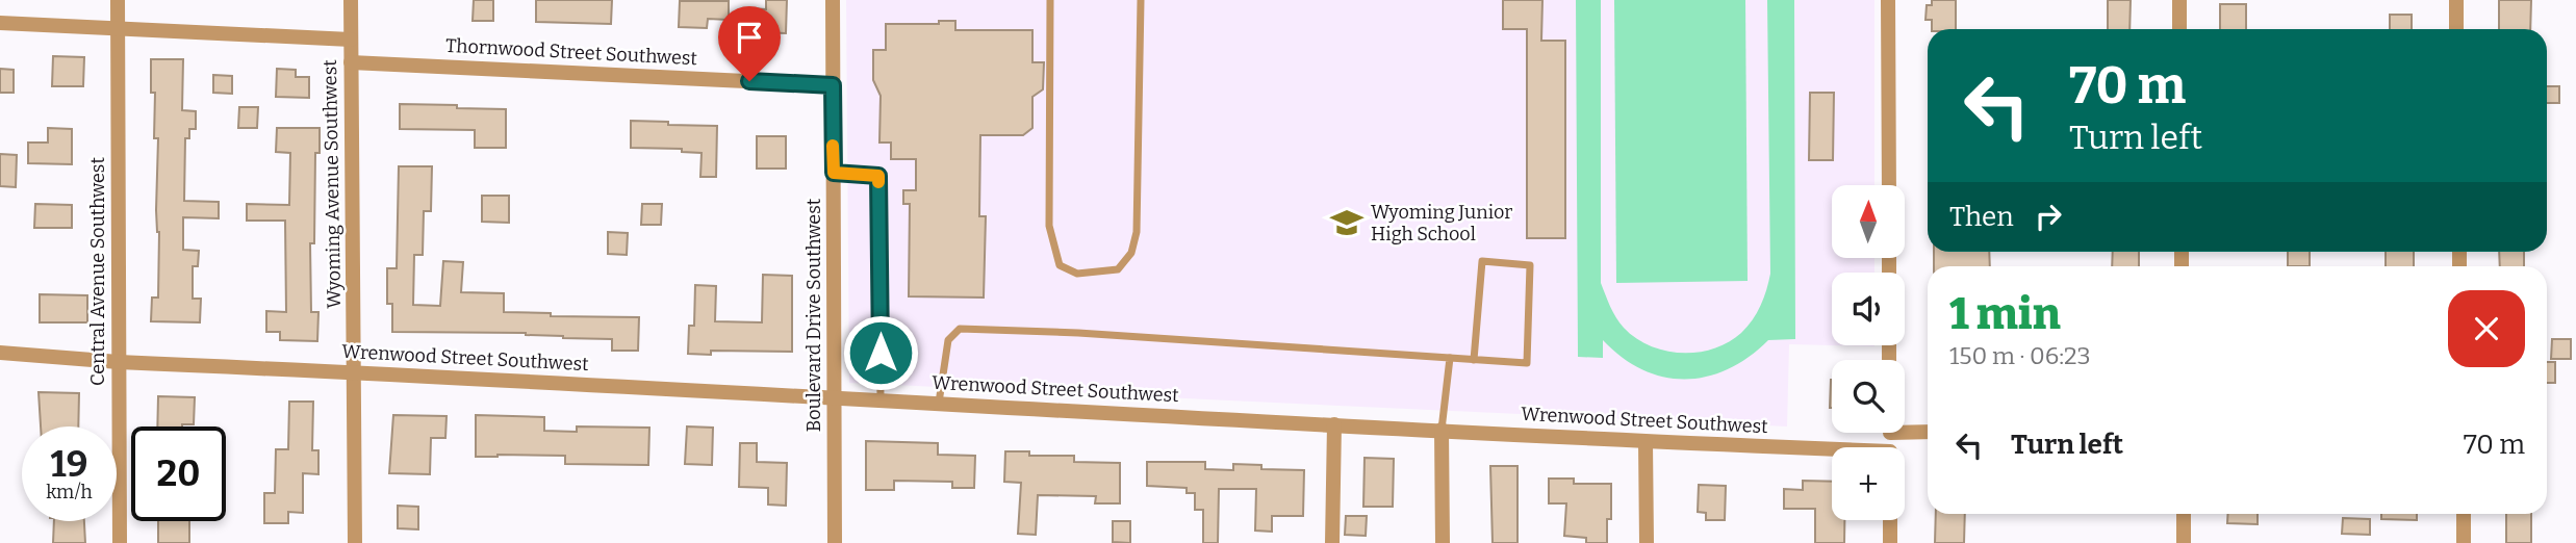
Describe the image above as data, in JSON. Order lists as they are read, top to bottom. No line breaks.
{"streets":{"street":["Thornwood Street Southwest","Wyoming Avenue Southwest","Central Avenue Southwest","Boulevard Drive Southwest","Wrenwood Street Southwest"]},"crossings":[["Thornwood Street Southwest","Wyoming Avenue Southwest"],["Thornwood Street Southwest","Boulevard Drive Southwest"],["Wyoming Avenue Southwest","Wrenwood Street Southwest"],["Central Avenue Southwest","Wrenwood Street Southwest"],["Boulevard Drive Southwest","Wrenwood Street Southwest"]],"places":{"school or university":["Wyoming Junior High School"]},"north":"top","page":{"turn":["70 m","Turn left"],"then":"Then","map_buttons":"+","heading":["1 min","150 m · 06:23"],"list":[{"name":"Turn left","value":"70 m"}],"speed":"19 km/h","limit":"20"}}
